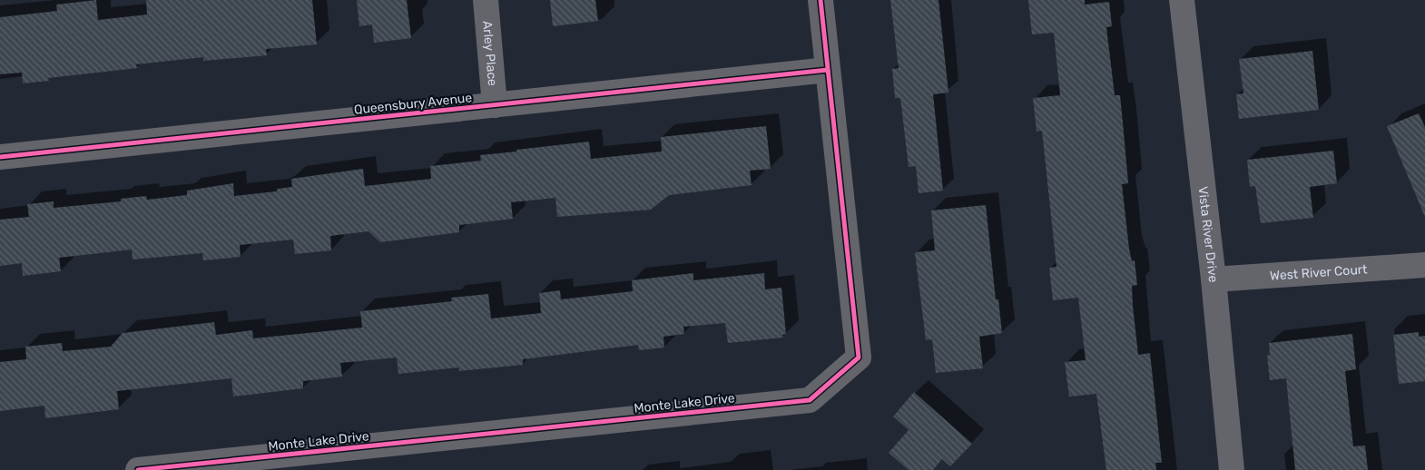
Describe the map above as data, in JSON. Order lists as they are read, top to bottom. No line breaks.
{"streets":{"street":["Arley Place","Queensbury Avenue","Vista River Drive","West River Court","Monte Lake Drive"]},"crossings":[["Arley Place","Queensbury Avenue"],["Queensbury Avenue","Monte Lake Drive"],["Vista River Drive","West River Court"]]}
